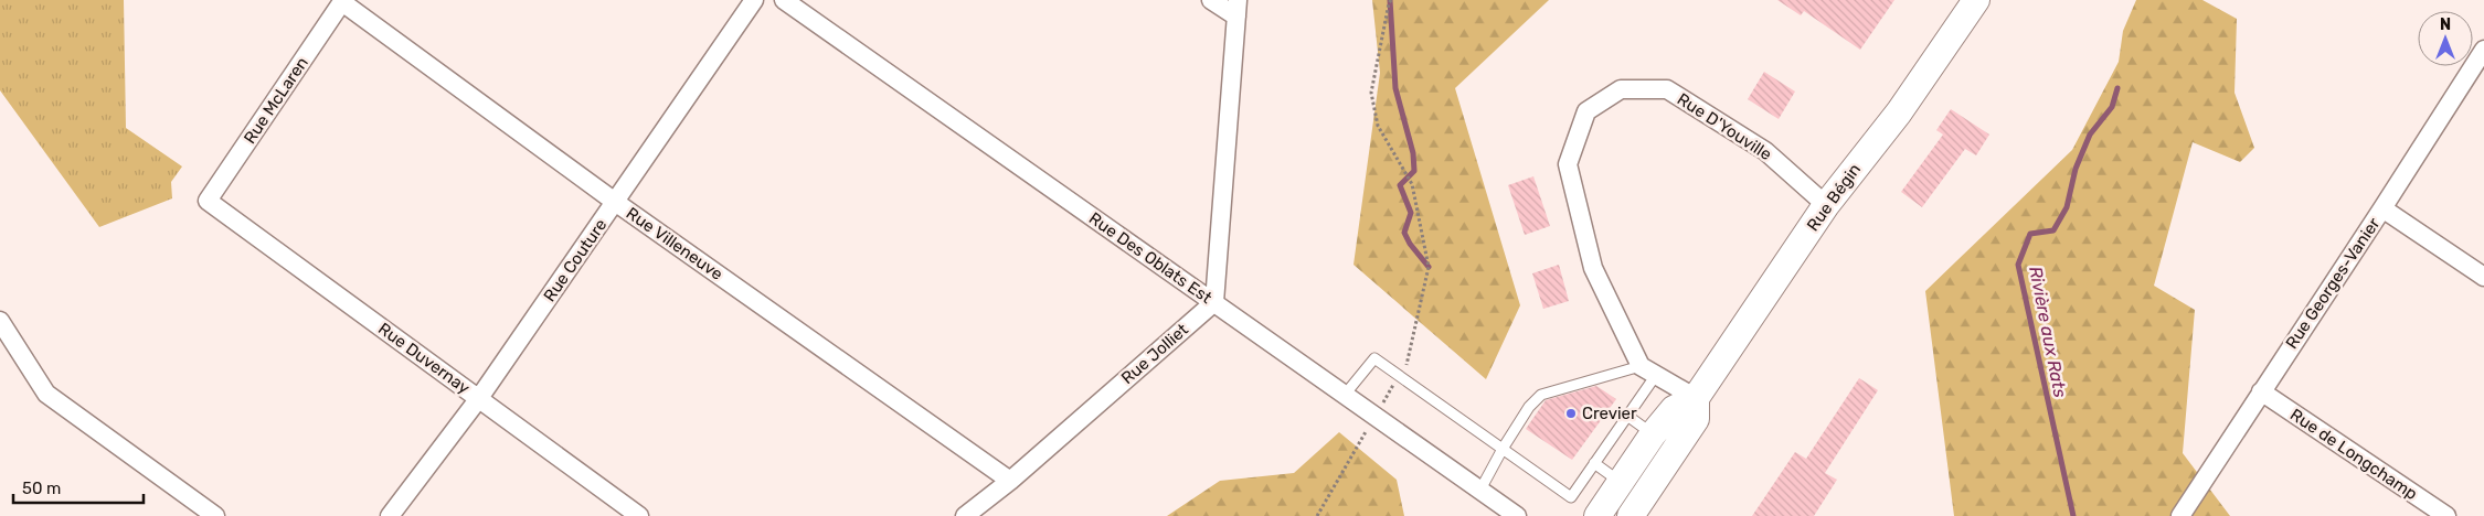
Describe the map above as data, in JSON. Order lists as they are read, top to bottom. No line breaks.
{"streets":{"street":["Rue McLaren","Rue D'Youville","Rue Bégin","Rue Villeneuve","Rue Des Oblats Est","Rue Couture","Rue Georges-Vanier","Rue Jolliet","Rue Duvernay","Rue de Longchamp"]},"crossings":[["Rue McLaren","Rue Villeneuve"],["Rue McLaren","Rue Duvernay"],["Rue D'Youville","Rue Bégin"],["Rue Villeneuve","Rue Couture"],["Rue Villeneuve","Rue Jolliet"],["Rue Des Oblats Est","Rue Jolliet"],["Rue Couture","Rue Duvernay"],["Rue Georges-Vanier","Rue de Longchamp"]],"water":["Rivière aux Rats"],"places":["Crevier"],"scale_bar":"50 m","north":"top"}
